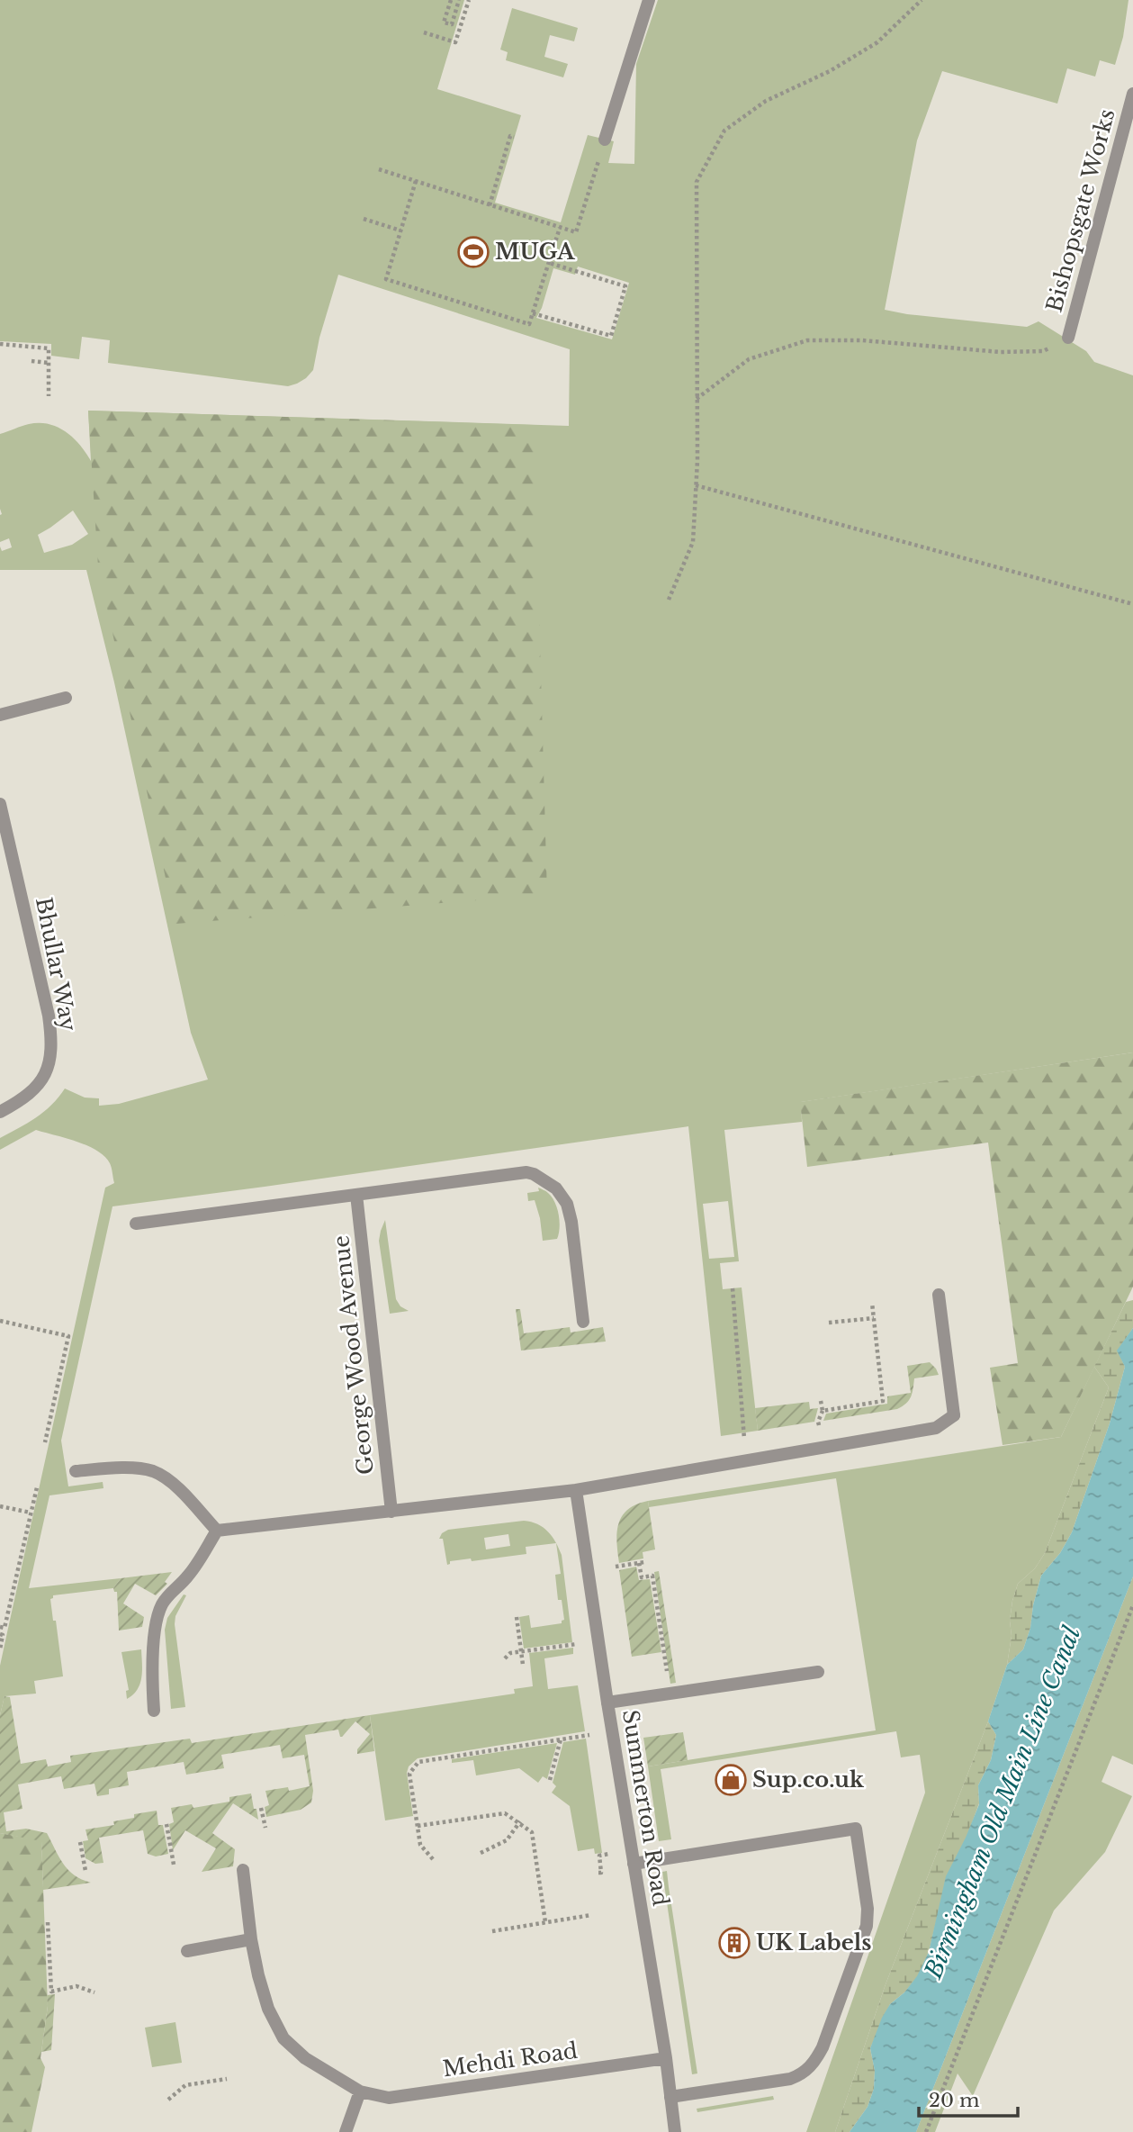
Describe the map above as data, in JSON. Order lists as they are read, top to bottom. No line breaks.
{"streets":{"street":["Bishopsgate Works","Bhullar Way","George Wood Avenue","Summerton Road","Mehdi Road"]},"crossings":[["Summerton Road","Mehdi Road"]],"water":["Birmingham Old Main Line Canal"],"places":{"sports":["MUGA"],"shop":["Sup.co.uk"],"building":["UK Labels"]},"scale_bar":"20 m"}
